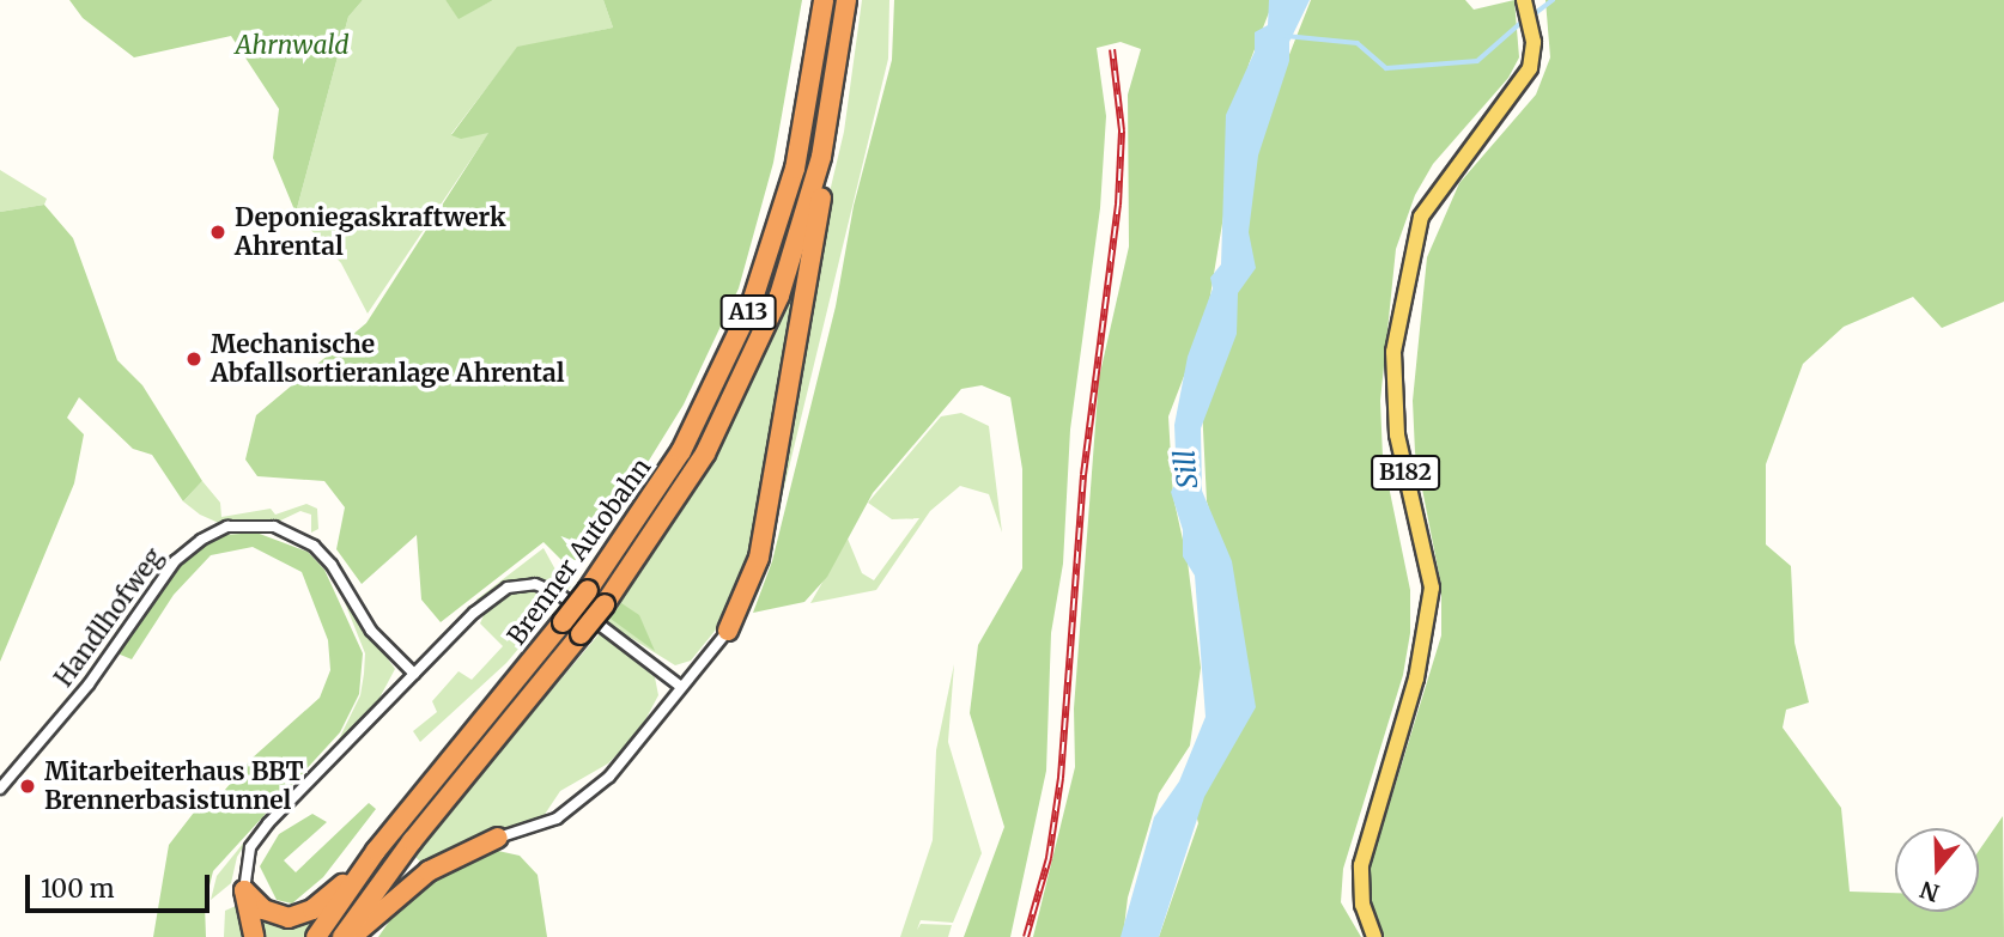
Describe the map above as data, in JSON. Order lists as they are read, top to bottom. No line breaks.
{"streets":{"highway":["A13","Brenner Autobahn"],"main road":["B182"],"street":["Handlhofweg"]},"water":["Sill"],"parks":["Ahrnwald"],"places":["Deponiegaskraftwerk Ahrental","Mechanische Abfallsortieranlage Ahrental","Mitarbeiterhaus BBT Brennerbasistunnel"],"scale_bar":"100 m","north":"bottom"}
